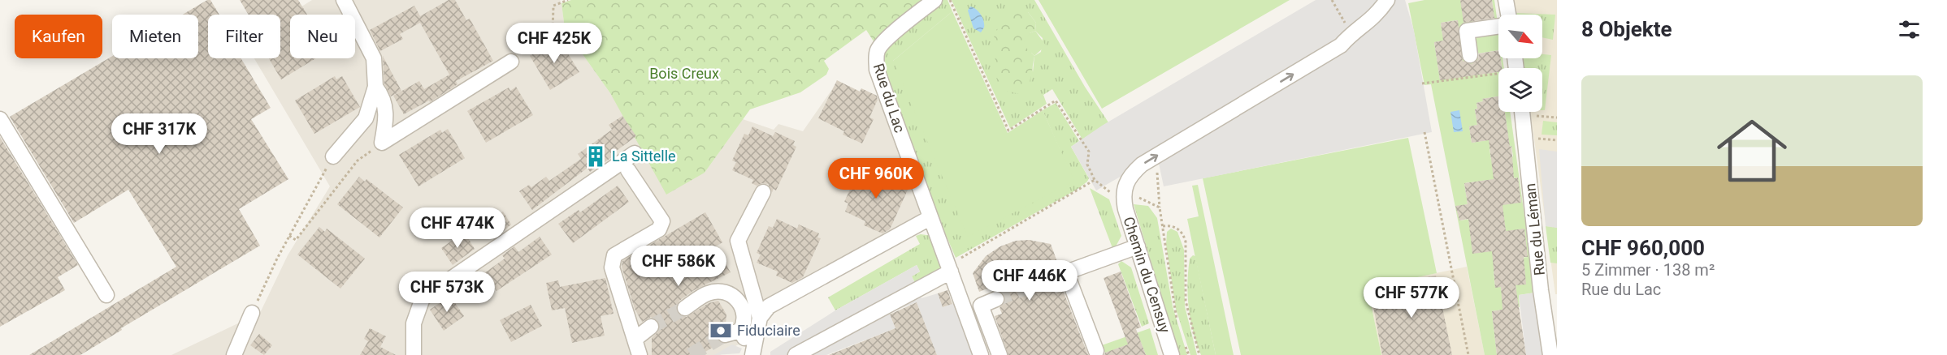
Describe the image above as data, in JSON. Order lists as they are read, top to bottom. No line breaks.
{"streets":{"street":["Rue du Lac","Rue du Léman","Chemin du Censuy"]},"parks":["Bois Creux"],"places":{"building":["La Sittelle"],"bank":["Fiduciaire"]},"north":"bottom right","page":{"heading":"8 Objekte","chip":["Kaufen","Mieten","Filter","Neu"],"price":["CHF 425K","CHF 317K","CHF 960K","CHF 474K","CHF 586K","CHF 446K","CHF 573K","CHF 577K"],"list":[{"name":"CHF 960,000","note":"5 Zimmer · 138 m² · Rue du Lac"}]}}
